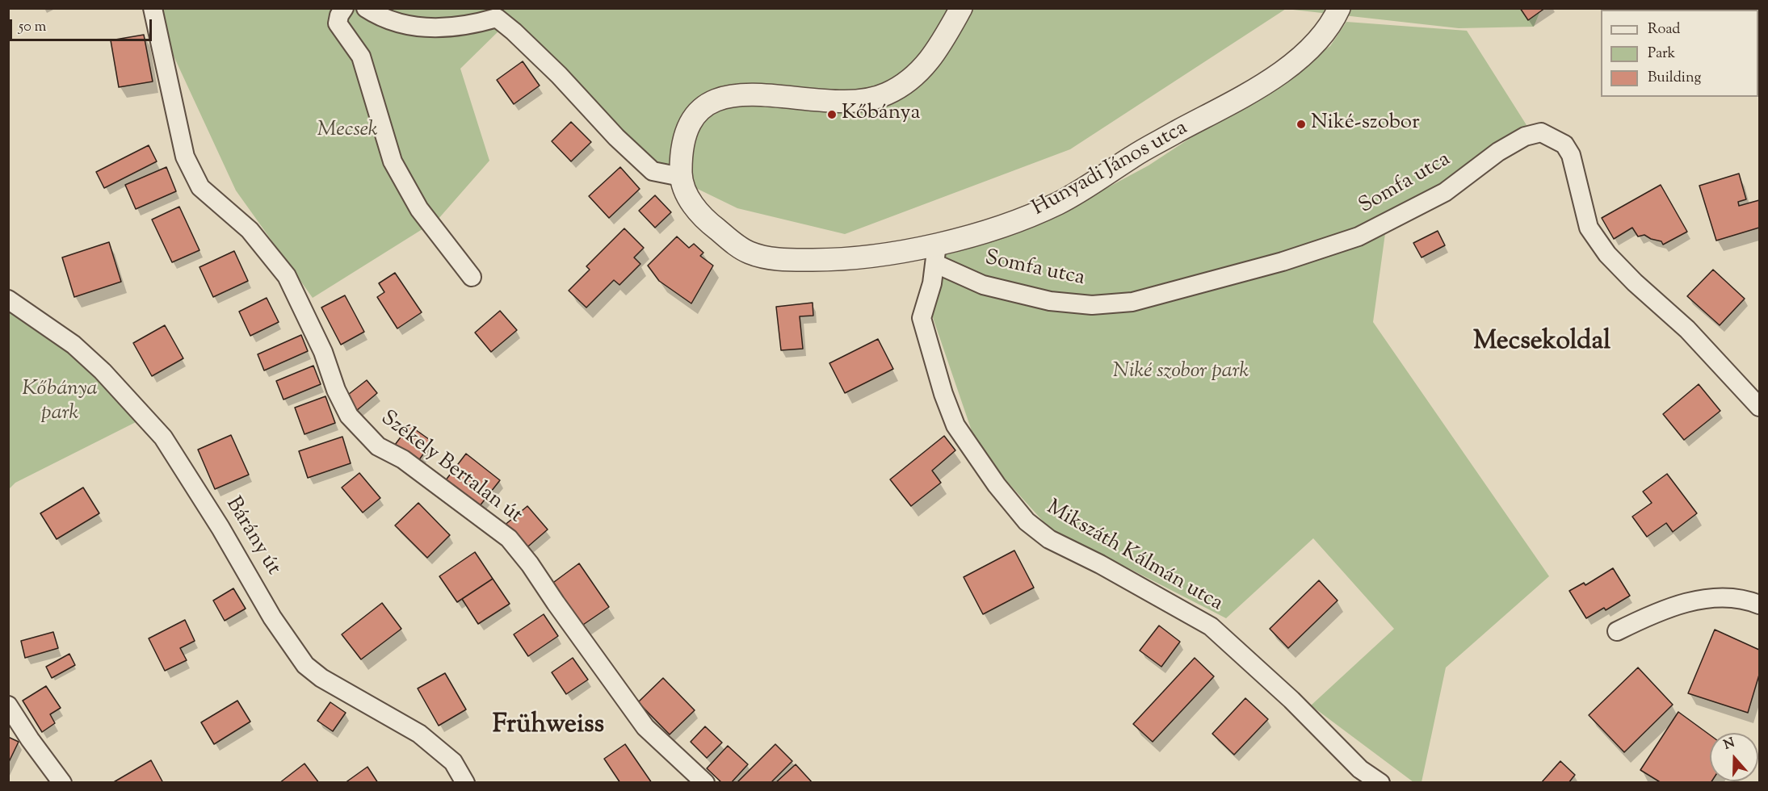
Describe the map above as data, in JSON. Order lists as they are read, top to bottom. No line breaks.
{"streets":{"street":["Hunyadi János utca","Somfa utca","Székely Bertalan út","Bárány út","Mikszáth Kálmán utca"]},"crossings":[["Hunyadi János utca","Somfa utca"],["Hunyadi János utca","Mikszáth Kálmán utca"],["Somfa utca","Mikszáth Kálmán utca"]],"districts":["Mecsekoldal","Frühweiss"],"parks":["Mecsek","Niké szobor park","Kőbánya park"],"places":["Kőbánya","Niké-szobor"],"legend":["Road","Park","Building"],"scale_bar":"50 m","north":"top"}
